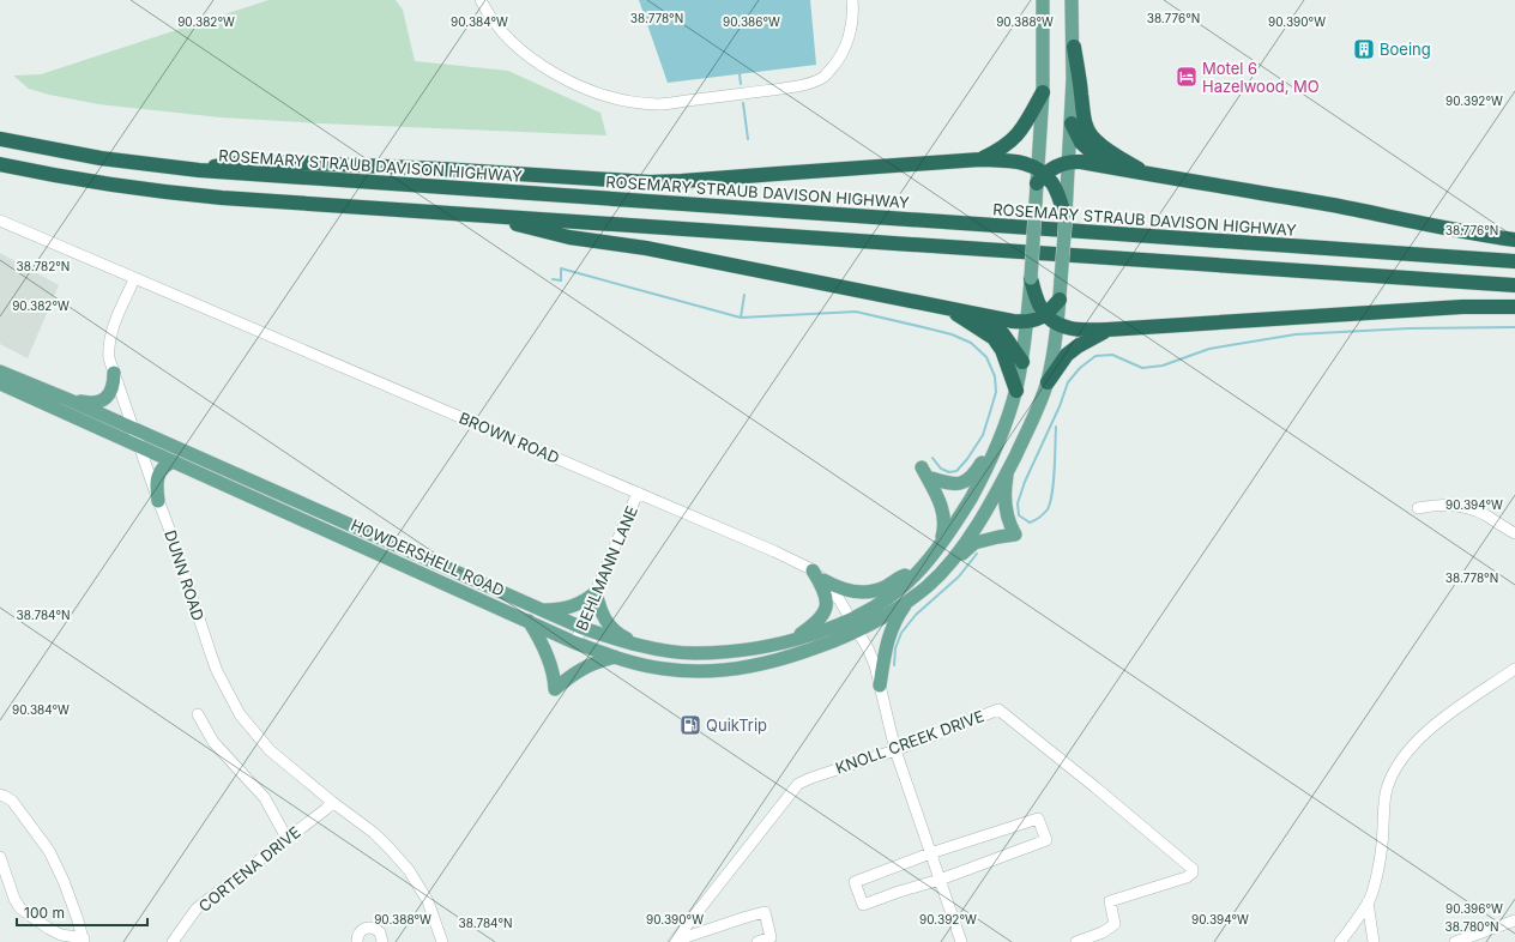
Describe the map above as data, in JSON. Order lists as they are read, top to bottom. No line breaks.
{"streets":{"highway":["ROSEMARY STRAUB DAVISON HIGHWAY"],"main road":["HOWDERSHELL ROAD"],"street":["BROWN ROAD","BEHLMANN LANE","DUNN ROAD","KNOLL CREEK DRIVE","CORTENA DRIVE"]},"crossings":[["BROWN ROAD","HOWDERSHELL ROAD"],["BROWN ROAD","BEHLMANN LANE"],["BROWN ROAD","DUNN ROAD"],["BROWN ROAD","KNOLL CREEK DRIVE"],["HOWDERSHELL ROAD","BEHLMANN LANE"],["HOWDERSHELL ROAD","DUNN ROAD"],["DUNN ROAD","CORTENA DRIVE"]],"places":{"building":["Boeing"],"hotel":["Motel 6 Hazelwood, MO"],"fuel station":["QuikTrip"]},"scale_bar":"100 m","coordinates":["38.778°N","38.776°N","90.382°W","90.384°W","90.386°W","90.388°W","90.390°W","90.392°W","38.782°N","90.394°W","38.784°N","90.396°W","38.780°N"]}
